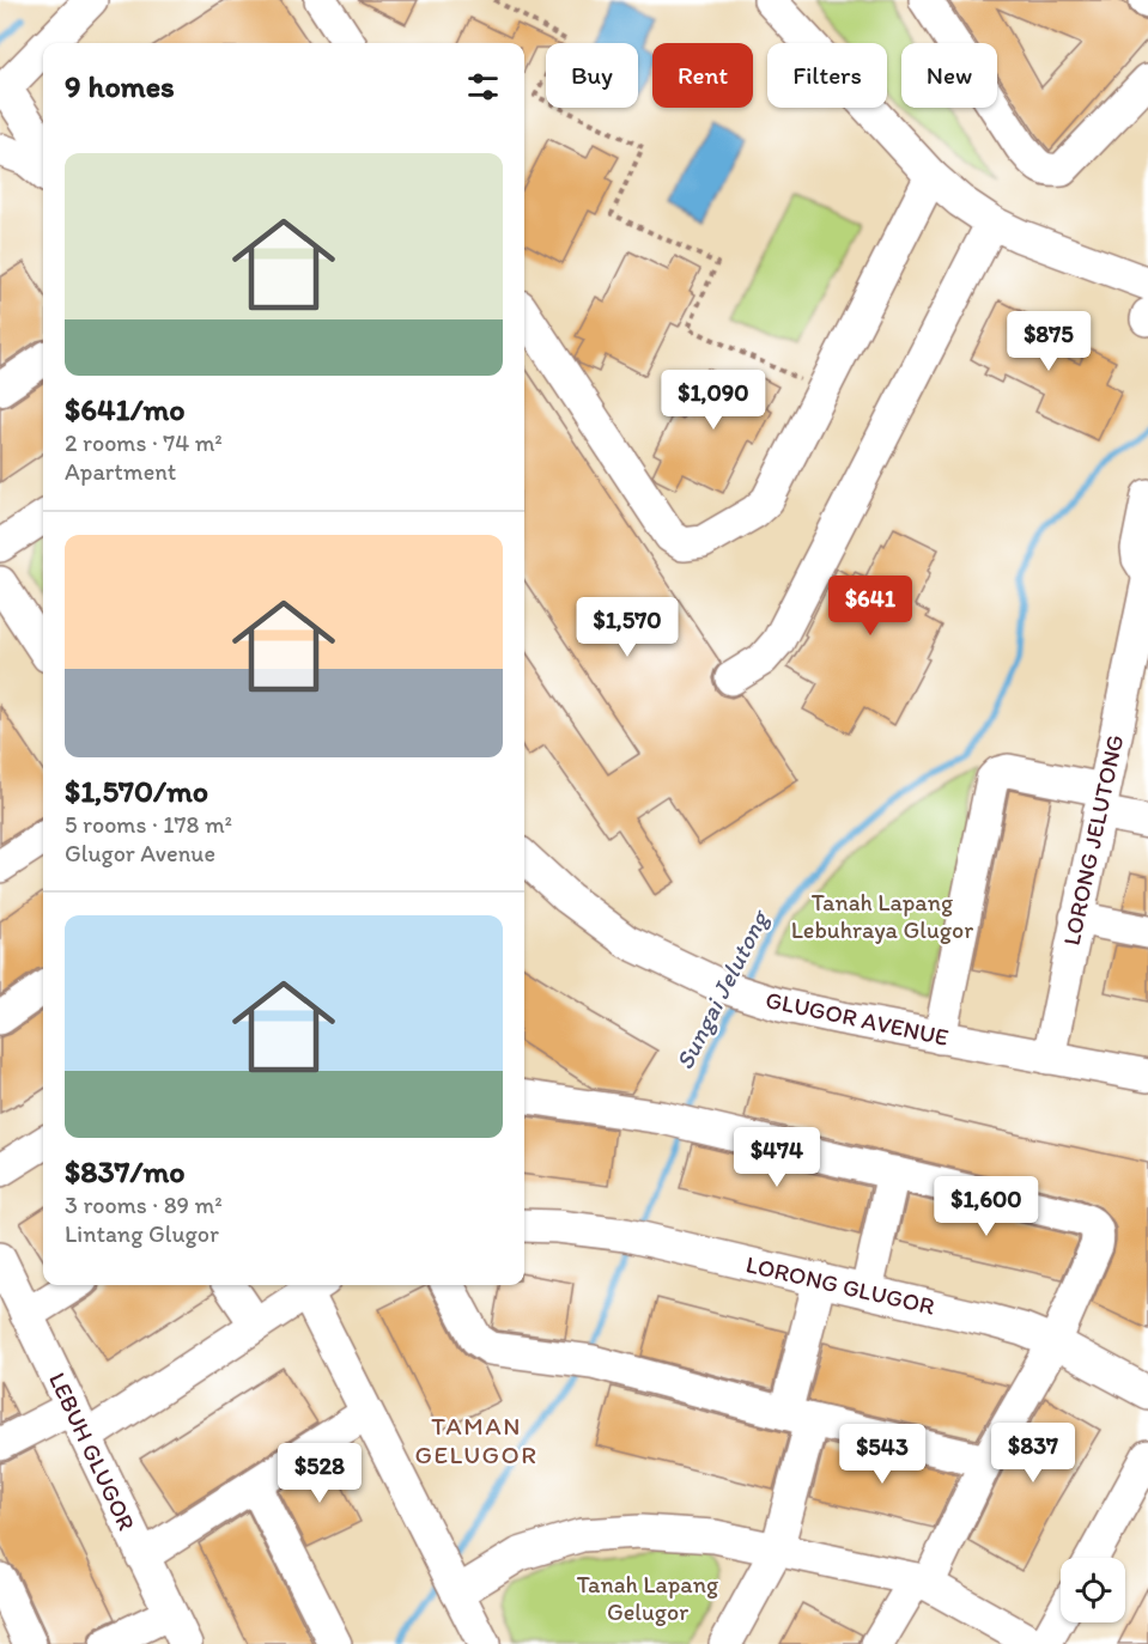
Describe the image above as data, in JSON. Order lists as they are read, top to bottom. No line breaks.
{"streets":{"street":["LORONG JELUTONG","GLUGOR AVENUE","LORONG GLUGOR","LEBUH GLUGOR"]},"crossings":[["LORONG JELUTONG","GLUGOR AVENUE"]],"districts":["TAMAN GELUGOR"],"water":["Sungai Jelutong"],"parks":["Tanah Lapang Lebuhraya Glugor","Tanah Lapang Gelugor"],"page":{"chip":["Buy","Rent","Filters","New"],"heading":"9 homes","list":[{"name":"$641/mo","note":"2 rooms · 74 m² · Apartment"},{"name":"$1,570/mo","note":"5 rooms · 178 m² · Glugor Avenue"},{"name":"$837/mo","note":"3 rooms · 89 m² · Lintang Glugor"}],"price":["$875","$1,090","$641","$1,570","$474","$1,600","$837","$543","$528"]}}
